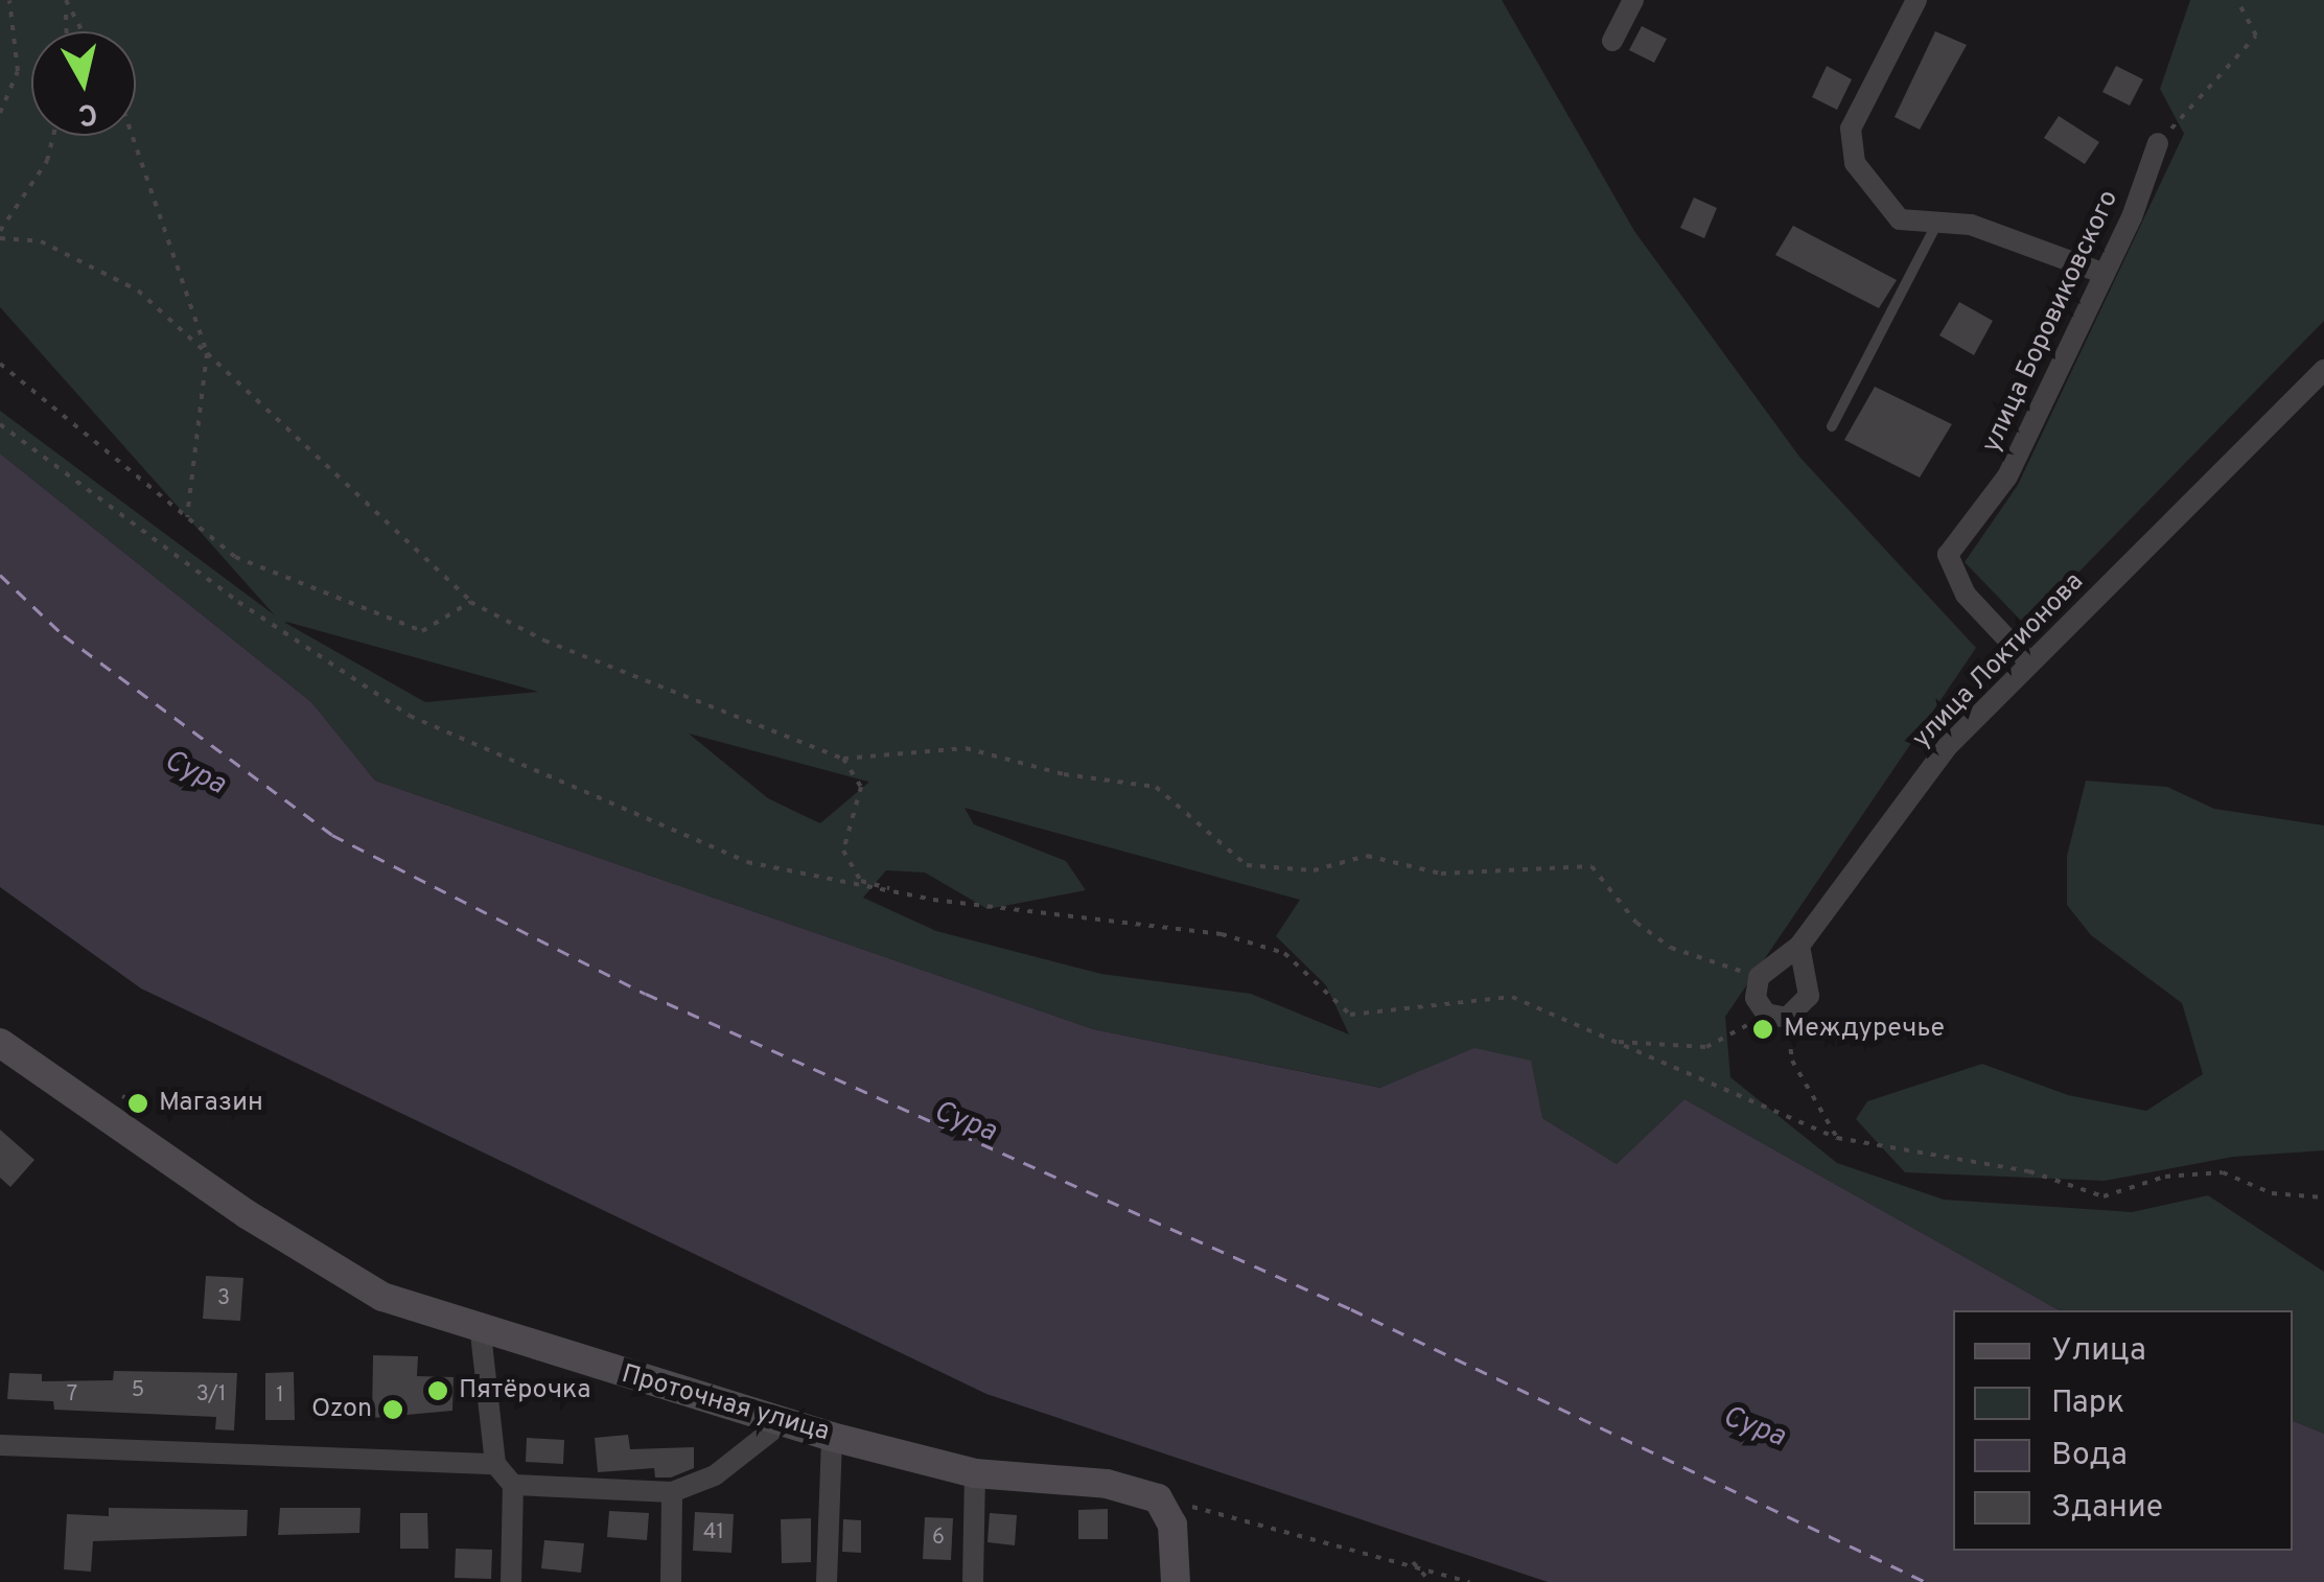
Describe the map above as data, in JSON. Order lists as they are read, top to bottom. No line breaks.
{"streets":{"main road":["Проточная улица"],"street":["улица Боровиковского","улица Локтионова"]},"crossings":[["улица Боровиковского","улица Локтионова"]],"water":["Сура"],"places":["Междуречье","Магазин","Пятёрочка","Ozon"],"house_numbers":["3","5","7","3/1","1","41","6"],"legend":["Улица","Парк","Вода","Здание"],"north":"bottom"}
